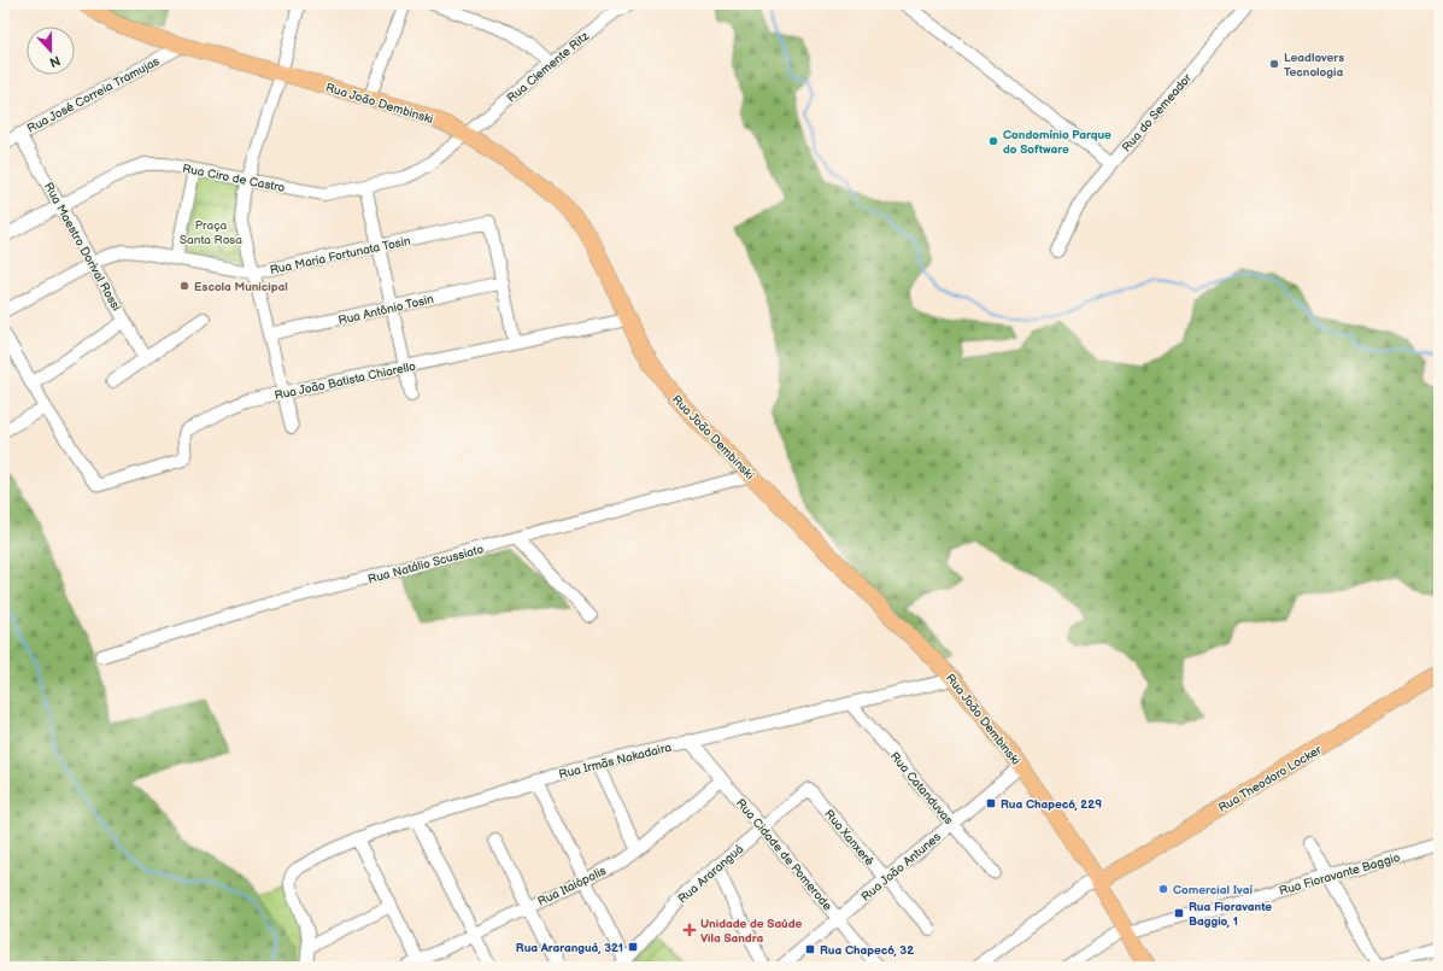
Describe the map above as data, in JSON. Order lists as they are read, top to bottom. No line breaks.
{"streets":{"main road":["Rua João Dembinski","Rua Theodoro Locker"],"street":["Rua Clemente Ritz","Rua José Correia Tramujas","Rua do Semeador","Rua Ciro de Castro","Rua Maestro Dorival Rossi","Rua Maria Fortunata Tosin","Rua Antônio Tosin","Rua João Batista Chiarello","Rua Natálio Scussiato","Rua Irmãs Nakadaira","Rua Catanduvas","Rua Xanxerê","Rua Cidade de Pomerode","Rua João Antunes","Rua Araranguá","Rua Fioravante Baggio","Rua Itaiópolis"]},"crossings":[["Rua Clemente Ritz","Rua João Dembinski"],["Rua Clemente Ritz","Rua Ciro de Castro"],["Rua José Correia Tramujas","Rua João Dembinski"],["Rua José Correia Tramujas","Rua Maestro Dorival Rossi"],["Rua João Dembinski","Rua Ciro de Castro"],["Rua João Dembinski","Rua João Batista Chiarello"],["Rua João Dembinski","Rua Natálio Scussiato"],["Rua João Dembinski","Rua Irmãs Nakadaira"],["Rua João Dembinski","Rua Theodoro Locker"],["Rua João Dembinski","Rua João Antunes"],["Rua João Dembinski","Rua Fioravante Baggio"],["Rua Ciro de Castro","Rua Maestro Dorival Rossi"],["Rua Maestro Dorival Rossi","Rua Maria Fortunata Tosin"],["Rua Maria Fortunata Tosin","Rua Antônio Tosin"],["Rua Irmãs Nakadaira","Rua Catanduvas"],["Rua Irmãs Nakadaira","Rua Cidade de Pomerode"],["Rua Catanduvas","Rua João Antunes"],["Rua Xanxerê","Rua João Antunes"],["Rua Xanxerê","Rua Araranguá"],["Rua Cidade de Pomerode","Rua João Antunes"],["Rua Cidade de Pomerode","Rua Araranguá"],["Rua Cidade de Pomerode","Rua Itaiópolis"]],"parks":["Praça Santa Rosa"],"places":{"other":["Leadlovers Tecnologia","Condomínio Parque do Software","Escola Municipal","Comercial Ivaí"],"transit":["Rua Chapecó, 229","Rua Fioravante Baggio, 1","Rua Araranguá, 321","Rua Chapecó, 32"],"health":["Unidade de Saúde Vila Sandra"]},"north":"bottom"}
